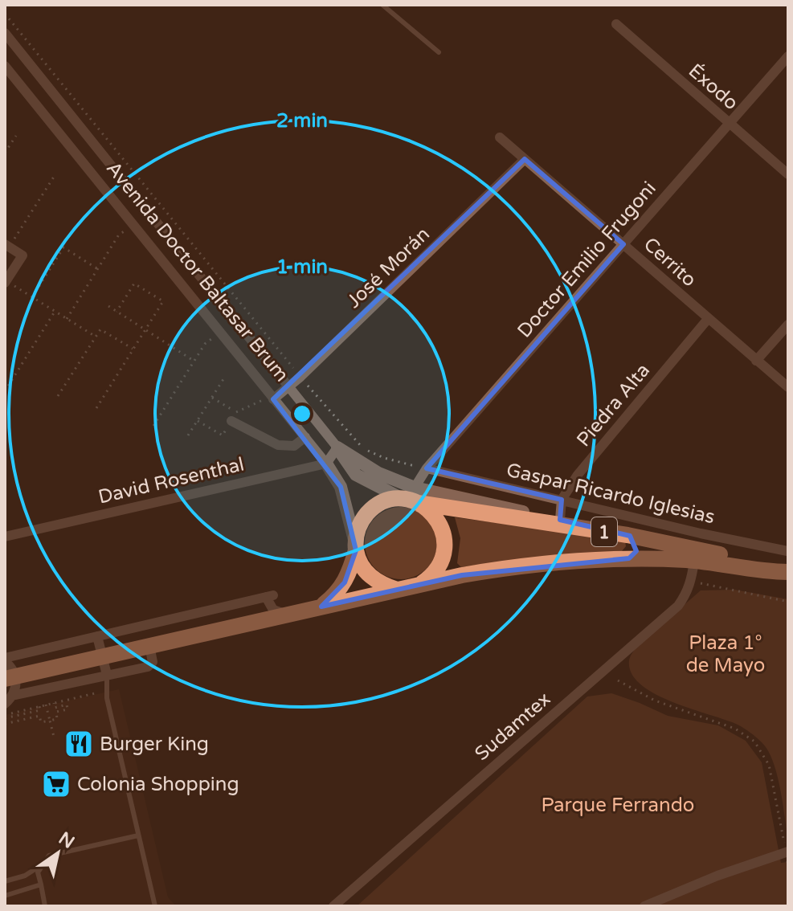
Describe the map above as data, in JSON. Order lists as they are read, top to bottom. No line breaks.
{"streets":{"main road":["Avenida Doctor Baltasar Brum","1"],"street":["Éxodo","Doctor Emilio Frugoni","Cerrito","José Morán","Piedra Alta","David Rosenthal","Gaspar Ricardo Iglesias","Sudamtex"]},"crossings":[["Éxodo","Doctor Emilio Frugoni"],["Doctor Emilio Frugoni","Cerrito"],["Doctor Emilio Frugoni","Avenida Doctor Baltasar Brum"],["Doctor Emilio Frugoni","Gaspar Ricardo Iglesias"],["Doctor Emilio Frugoni","1"],["Cerrito","José Morán"],["Cerrito","Piedra Alta"],["José Morán","Avenida Doctor Baltasar Brum"],["Avenida Doctor Baltasar Brum","Piedra Alta"],["Avenida Doctor Baltasar Brum","David Rosenthal"],["Avenida Doctor Baltasar Brum","Gaspar Ricardo Iglesias"],["Avenida Doctor Baltasar Brum","1"],["Avenida Doctor Baltasar Brum","Sudamtex"],["Piedra Alta","Gaspar Ricardo Iglesias"],["Gaspar Ricardo Iglesias","1"],["Gaspar Ricardo Iglesias","Sudamtex"],["1","Sudamtex"]],"parks":["Plaza 1° de Mayo","Parque Ferrando"],"places":{"restaurant":["Burger King"],"supermarket":["Colonia Shopping"]},"north":"top right","rings":["2 min","1 min"]}
